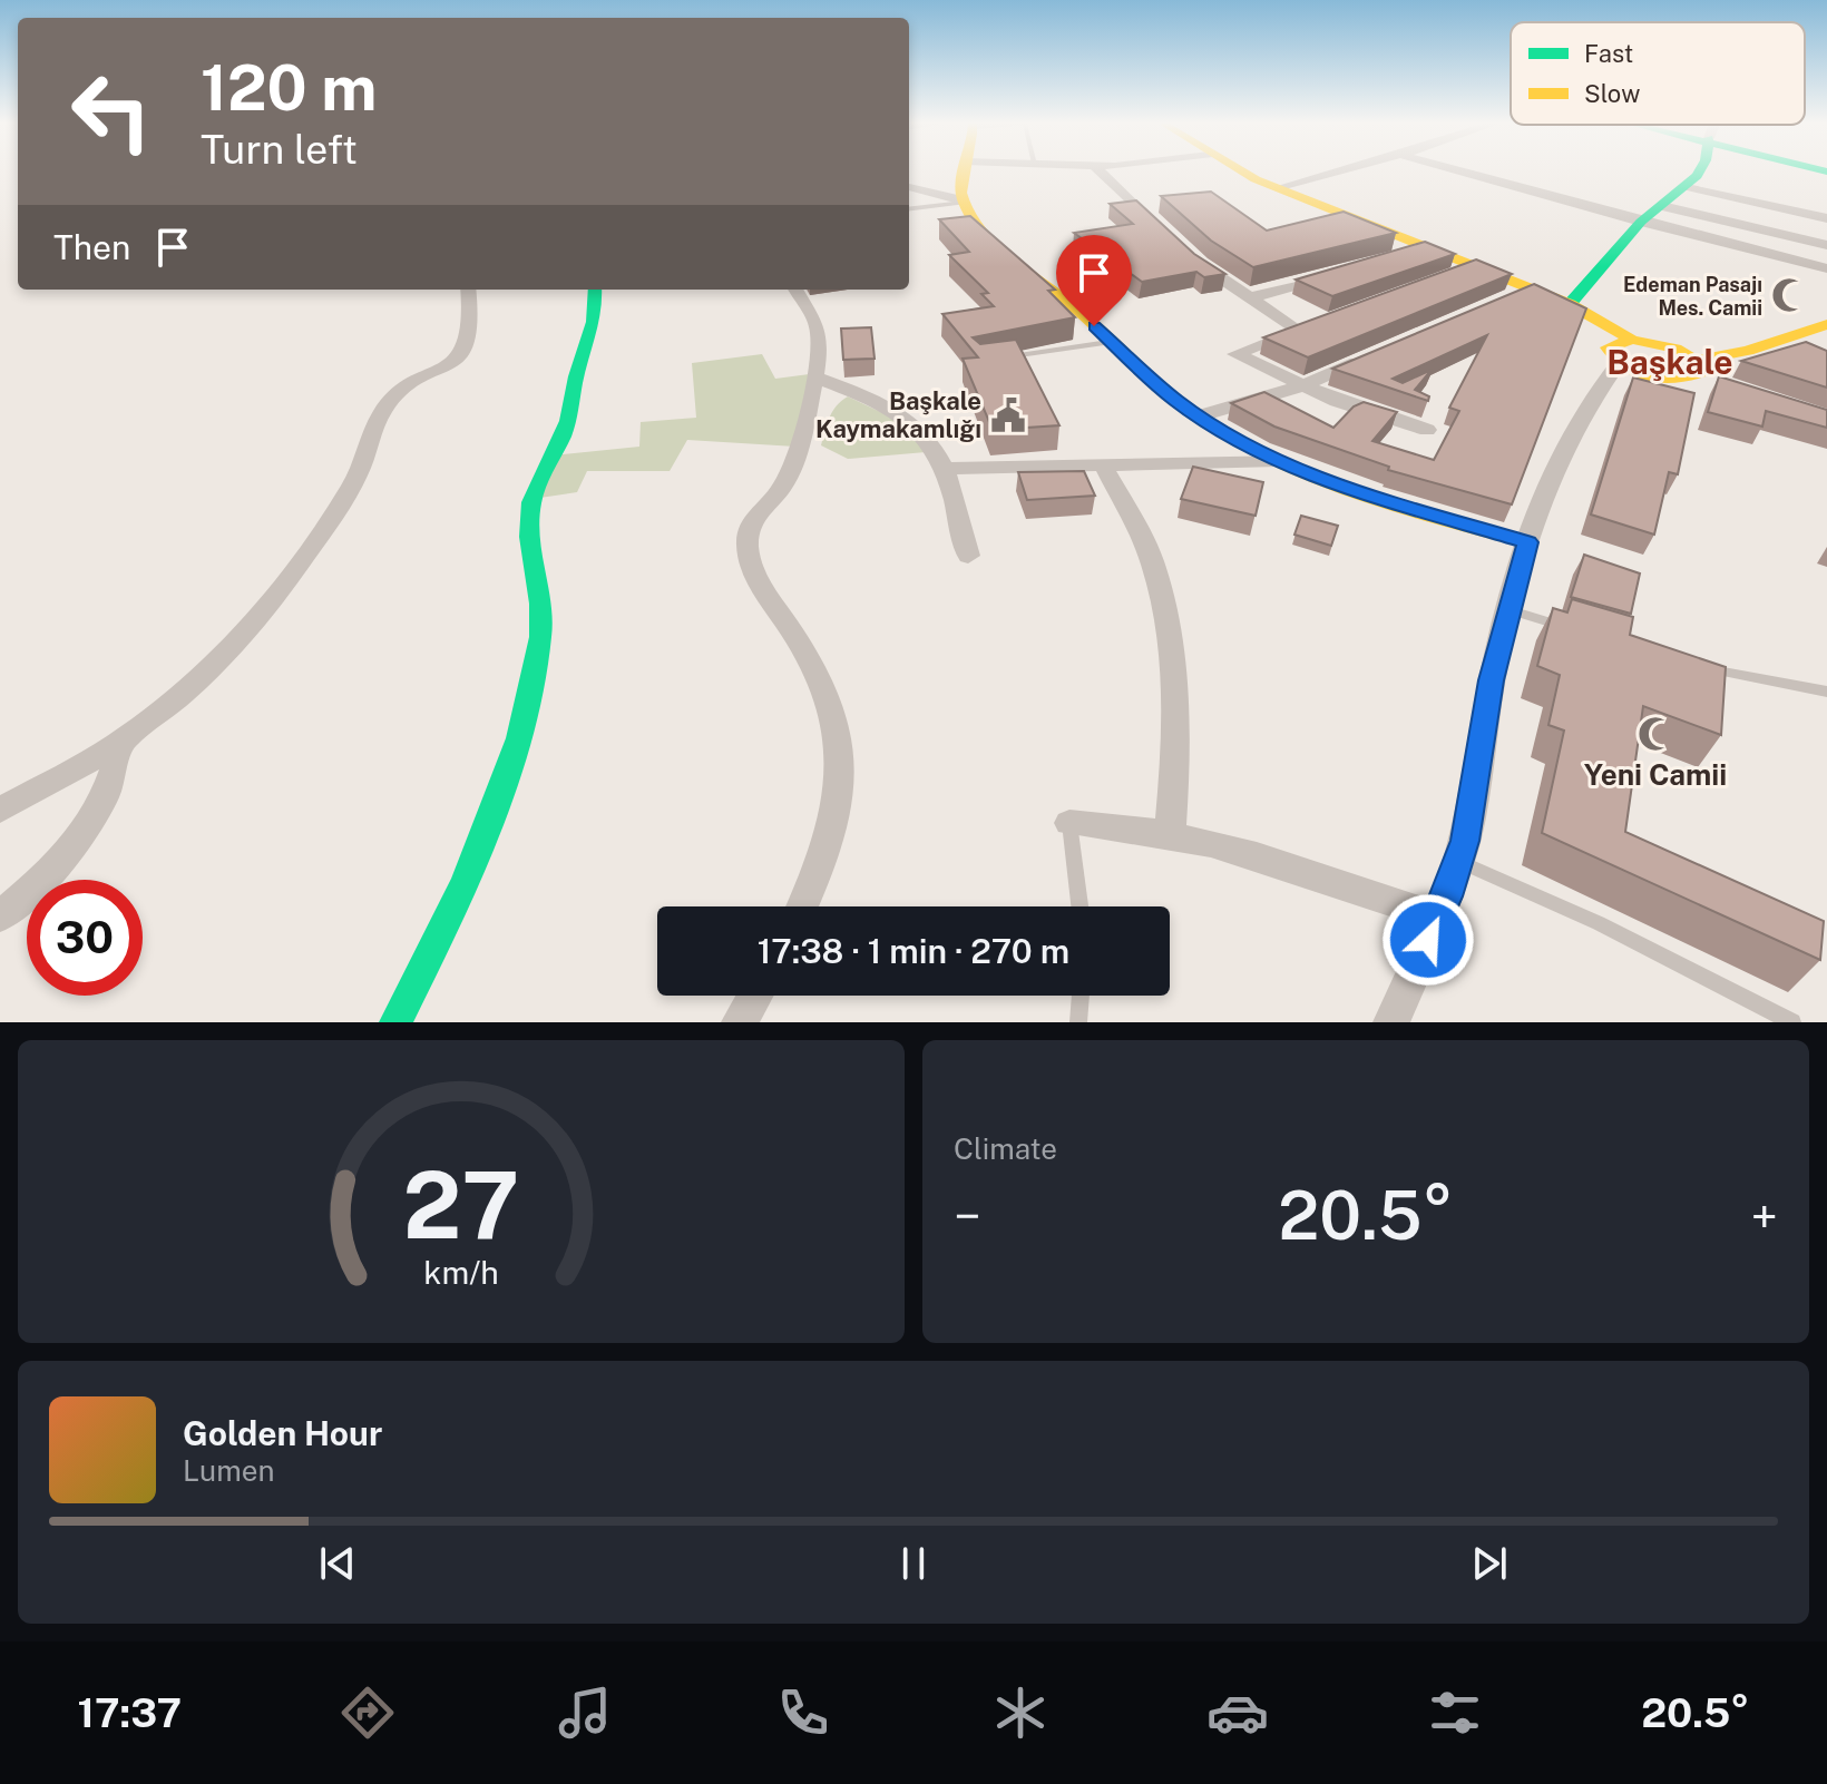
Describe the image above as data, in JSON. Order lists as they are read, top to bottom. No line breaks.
{"districts":["Başkale"],"places":{"mosque":["Edeman Pasajı Mes. Camii","Yeni Camii"],"public building":["Başkale Kaymakamlığı"]},"legend":["Fast","Slow"],"page":{"turn":["120 m","Turn left"],"then":"Then","limit":"30","trip":"17:38 · 1 min · 270 m","tile":"Climate","heat":["−","20.5°","+"],"song":["Golden Hour","Lumen"],"tabs":["17:37","20.5°"],"gauge":["27","km/h"]}}
